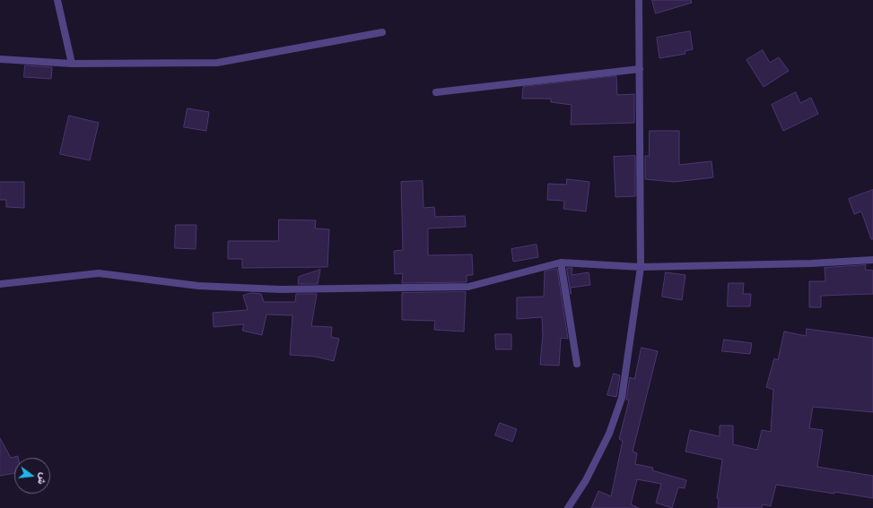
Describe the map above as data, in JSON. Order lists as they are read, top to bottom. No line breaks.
{"north":"right"}
